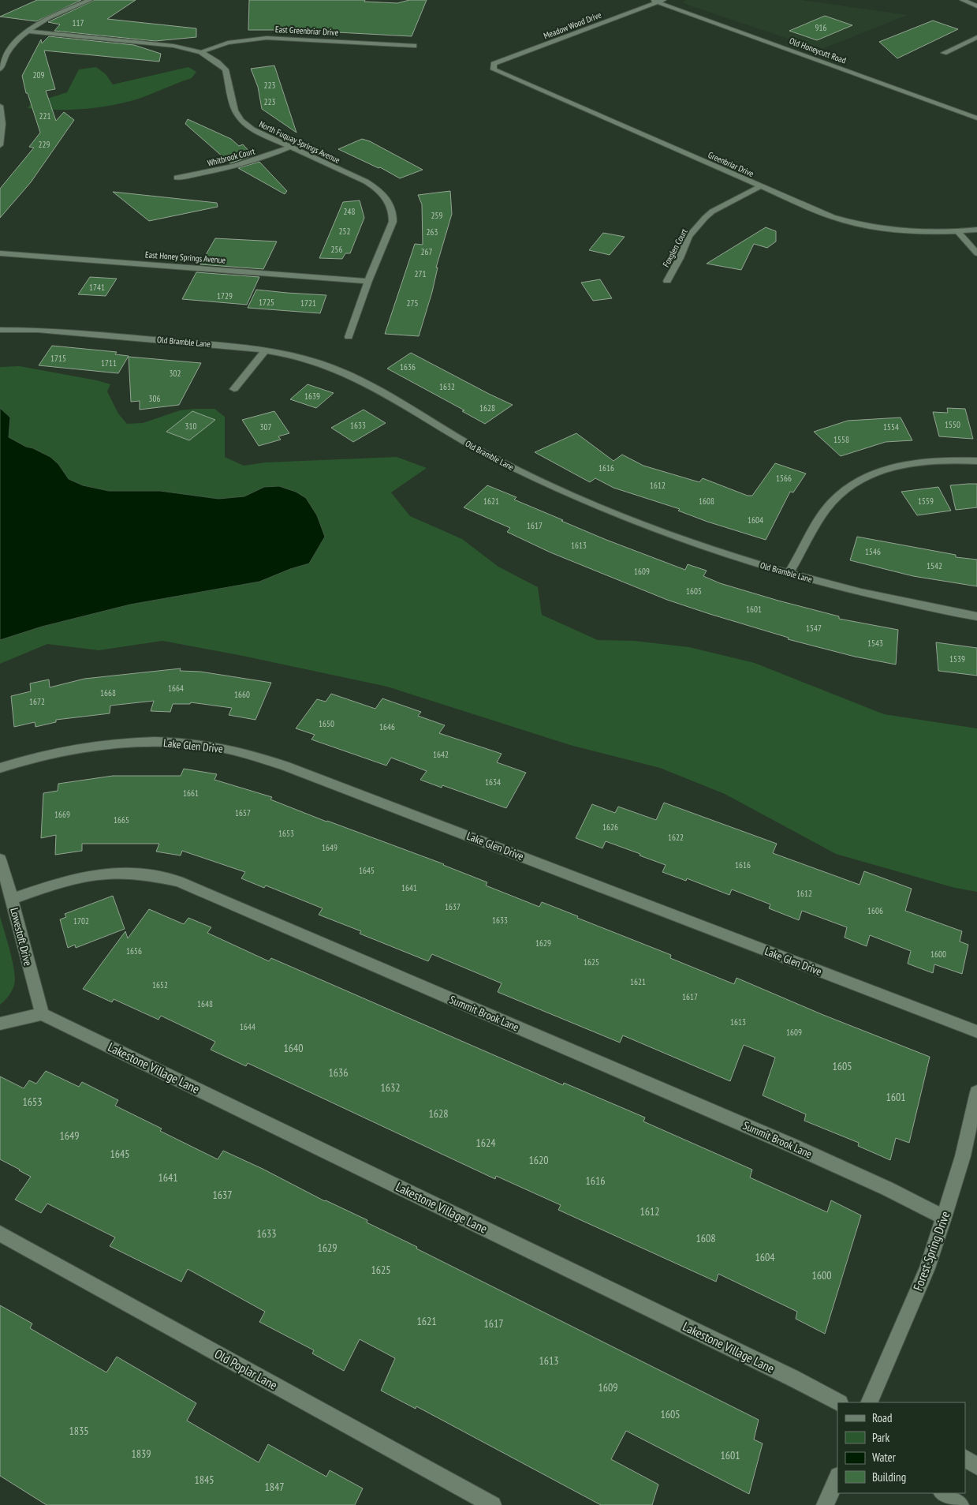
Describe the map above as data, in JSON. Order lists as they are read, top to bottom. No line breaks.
{"streets":{"street":["Meadow Wood Drive","East Greenbriar Drive","Old Honeycutt Road","North Fuquay Springs Avenue","Whitbrook Court","Greenbriar Drive","Foxglen Court","East Honey Springs Avenue","Old Bramble Lane","Lake Glen Drive","Lowestoft Drive","Summit Brook Lane","Lakestone Village Lane","Forest Spring Drive","Old Poplar Lane"]},"crossings":[["Meadow Wood Drive","Old Honeycutt Road"],["Meadow Wood Drive","Greenbriar Drive"],["East Greenbriar Drive","North Fuquay Springs Avenue"],["North Fuquay Springs Avenue","Whitbrook Court"],["North Fuquay Springs Avenue","East Honey Springs Avenue"],["Greenbriar Drive","Foxglen Court"],["Lowestoft Drive","Summit Brook Lane"],["Lowestoft Drive","Lakestone Village Lane"],["Summit Brook Lane","Forest Spring Drive"]],"house_numbers":["117","916","209","223","223","221","229","248","259","252","263","256","267","271","1741","1729","1725","1721","275","1715","1711","1636","302","1632","1639","306","1628","1550","1633","310","307","1554","1558","1616","1566","1612","1621","1608","1559","1604","1617","1613","1546","1542","1609","1605","1601","1547","1543","1539","1664","1668","1660","1672","1650","1646","1642","1634","1661","1657","1669","1665","1626","1653","1622","1649","1616","1645","1641","1612","1637","1606","1633","1702","1629","1656","1600","1625","1621","1652","1617","1648","1613","1644","1609","1640","1605","1636","1632","1601","1653","1628","1649","1624","1645","1620","1641","1616","1637","1612","1633","1608","1629","1604","1625","1600","1621","1617","1613","1609","1605","1835","1839","1601","1845","1847"],"legend":["Road","Park","Water","Building"]}
